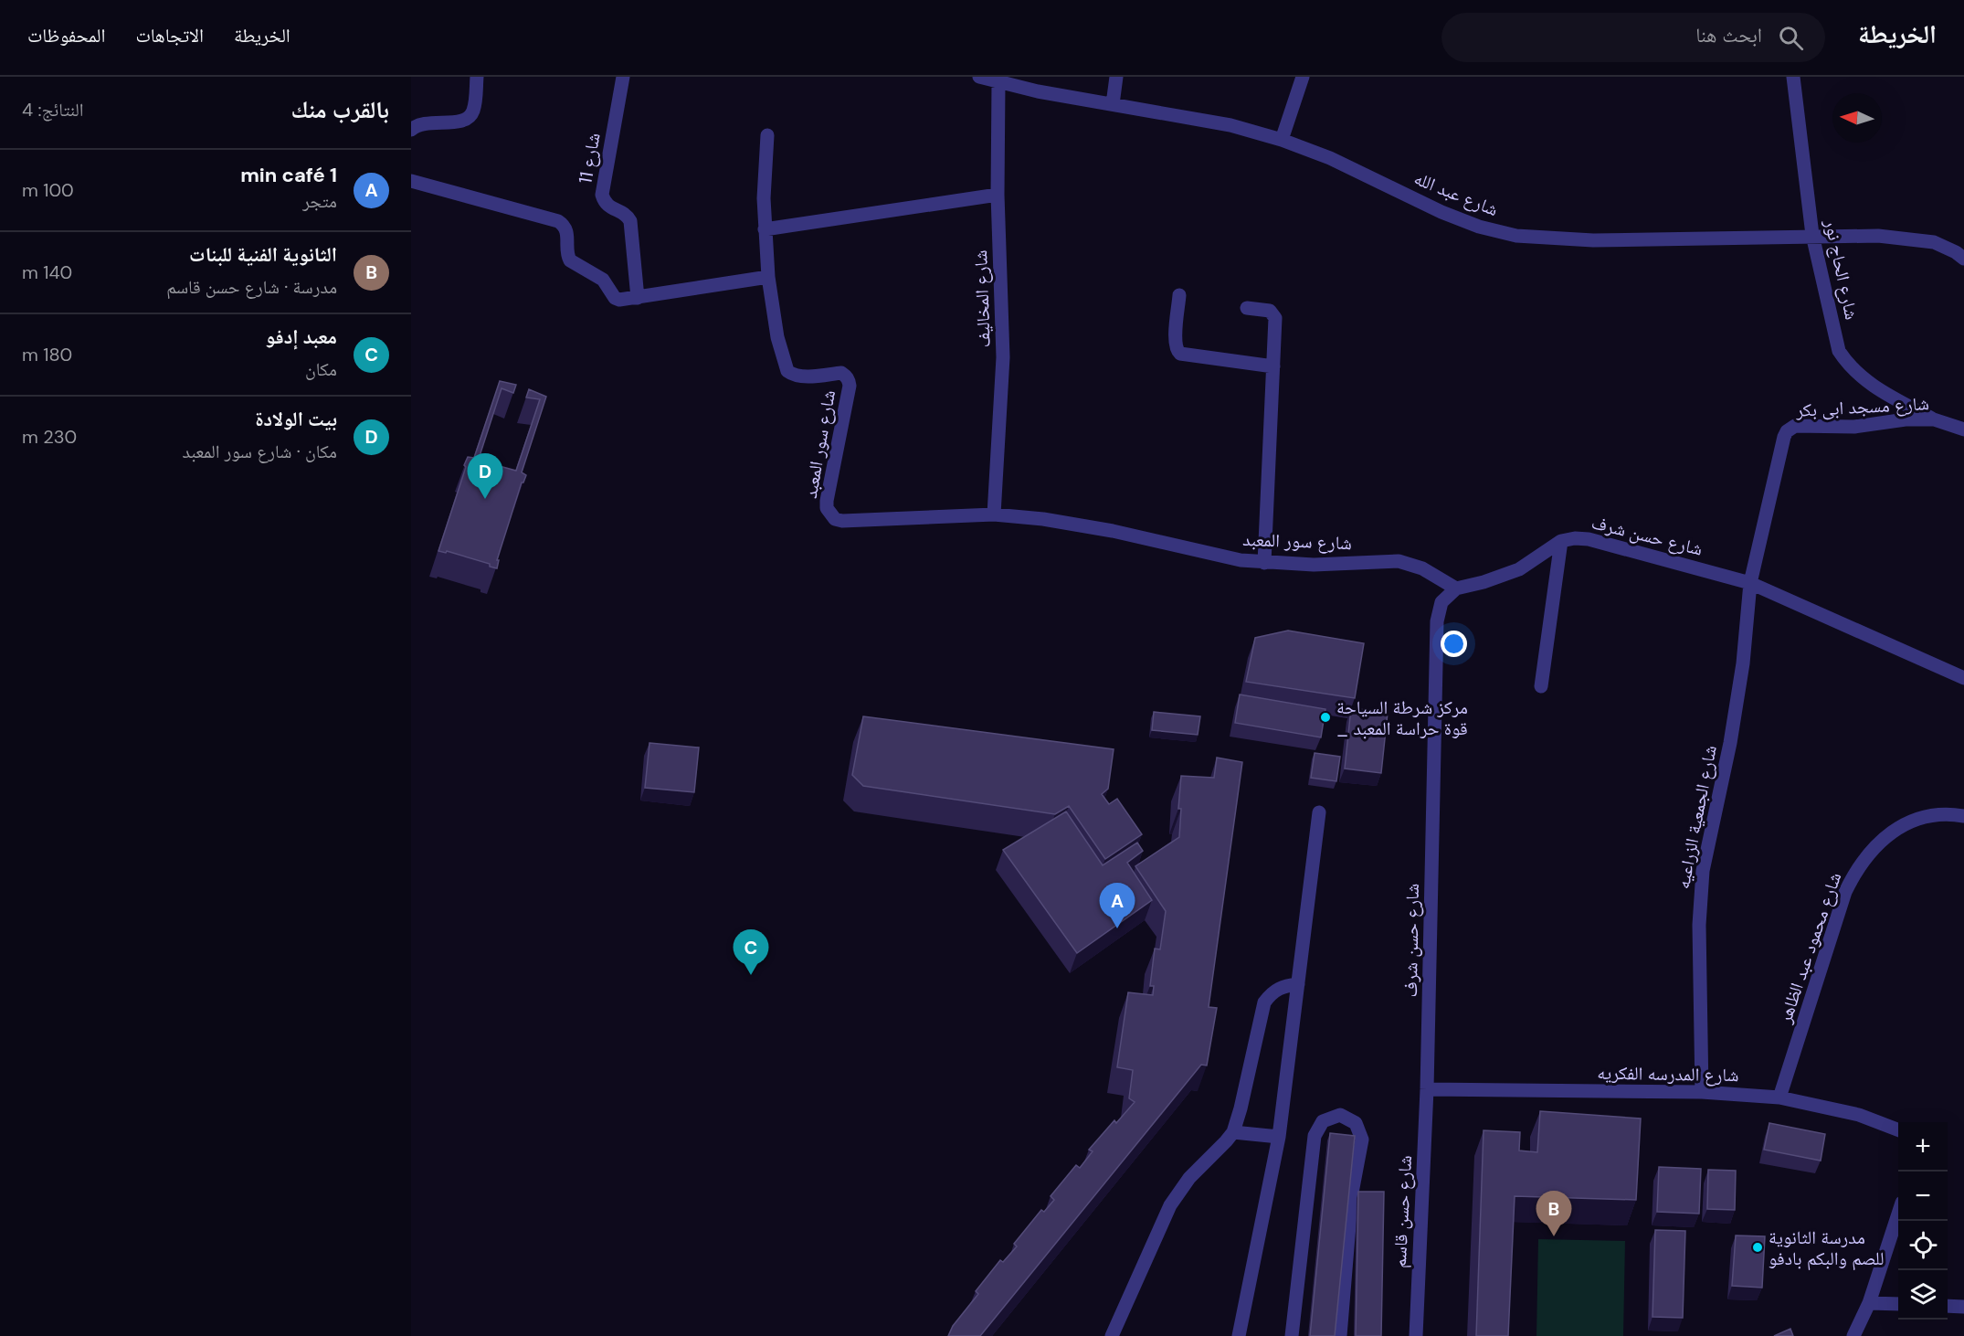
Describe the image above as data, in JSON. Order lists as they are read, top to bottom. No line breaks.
{"streets":{"street":["شارع 11","شارع عبد الله","شارع الحاج نور","شارع المخاليف","شارع مسجد ابى بكر","شارع سور المعبد","شارع حسن شرف","شارع الجمعية الزراعيه","شارع محمود عبد الظاهر","شارع المدرسه الفكريه","شارع حسن قاسم"]},"crossings":[["شارع عبد الله","شارع الحاج نور"],["شارع عبد الله","شارع المخاليف"],["شارع الحاج نور","شارع مسجد ابى بكر"],["شارع المخاليف","شارع سور المعبد"],["شارع مسجد ابى بكر","شارع حسن شرف"],["شارع مسجد ابى بكر","شارع الجمعية الزراعيه"],["شارع سور المعبد","شارع حسن شرف"],["شارع حسن شرف","شارع الجمعية الزراعيه"],["شارع حسن شرف","شارع المدرسه الفكريه"],["شارع حسن شرف","شارع حسن قاسم"],["شارع الجمعية الزراعيه","شارع المدرسه الفكريه"],["شارع محمود عبد الظاهر","شارع المدرسه الفكريه"],["شارع المدرسه الفكريه","شارع حسن قاسم"]],"places":["مركز شرطة السياحة _ قوة حراسة المعبد","مدرسة الثانوية للصم والبكم بادفو"],"north":"left","page":{"header":"الخريطة","search":"ابحث هنا","nav":["الخريطة","الاتجاهات","المحفوظات"],"heading":["بالقرب منك","النتائج: 4"],"list":[{"mark":"A","name":"1 min café","note":"متجر","value":"100 m"},{"mark":"B","name":"الثانوية الفنية للبنات","note":"مدرسة · شارع حسن قاسم","value":"140 m"},{"mark":"C","name":"معبد إدفو","note":"مكان","value":"180 m"},{"mark":"D","name":"بيت الولادة","note":"مكان · شارع سور المعبد","value":"230 m"}],"pins":["D","A","C","B"],"map_buttons":["+","−"]}}
